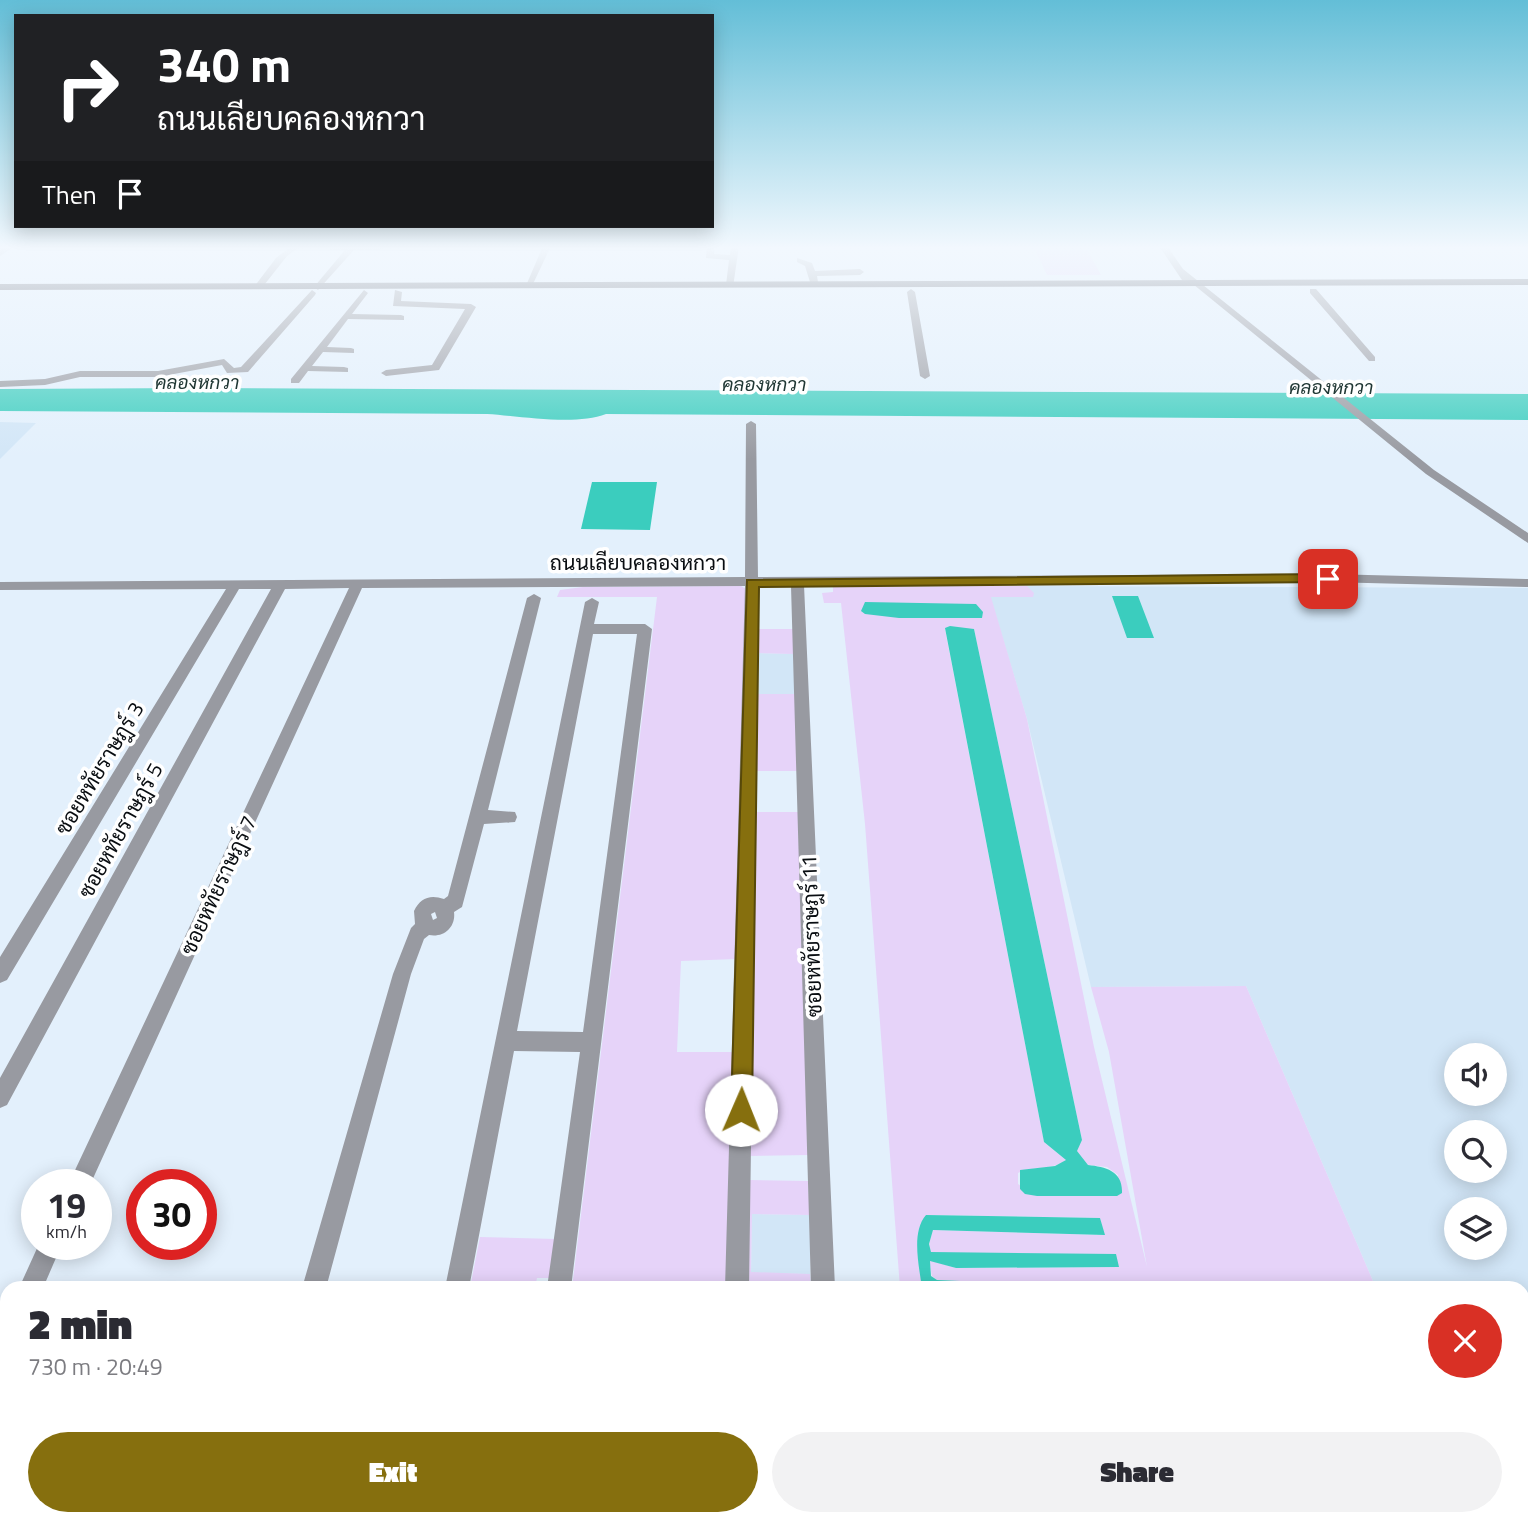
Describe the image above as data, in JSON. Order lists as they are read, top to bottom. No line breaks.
{"streets":{"street":["ถนนเลียบคลองหกวา","ซอยหทัยราษฎร์ 3","ซอยหทัยราษฎร์ 5","ซอยหทัยราษฎร์ 7","ซอยหทัยราษฎร์ 11"]},"crossings":[["ถนนเลียบคลองหกวา","ซอยหทัยราษฎร์ 3"],["ถนนเลียบคลองหกวา","ซอยหทัยราษฎร์ 5"],["ถนนเลียบคลองหกวา","ซอยหทัยราษฎร์ 7"],["ถนนเลียบคลองหกวา","ซอยหทัยราษฎร์ 11"]],"water":["คลองหกวา"],"page":{"turn":["340 m","ถนนเลียบคลองหกวา"],"then":"Then","speed":"19 km/h","limit":"30","heading":["2 min","730 m · 20:49"],"buttons":["Exit","Share"]}}
